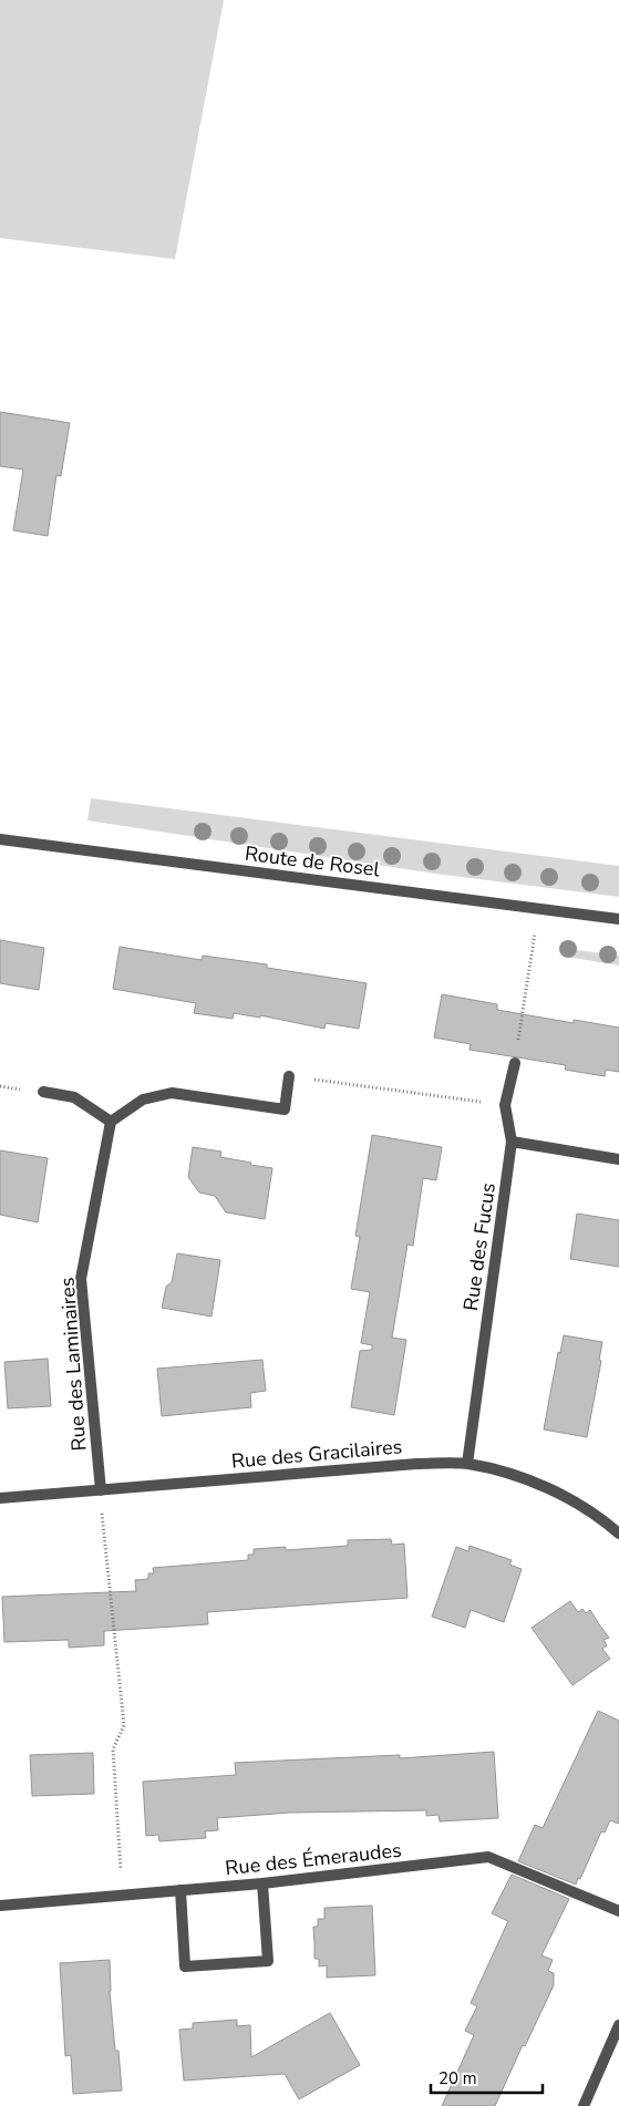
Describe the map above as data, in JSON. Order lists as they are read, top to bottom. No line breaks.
{"streets":{"street":["Route de Rosel","Rue des Fucus","Rue des Laminaires","Rue des Gracilaires","Rue des Émeraudes"]},"crossings":[["Rue des Fucus","Rue des Gracilaires"],["Rue des Laminaires","Rue des Gracilaires"]],"scale_bar":"20 m"}
